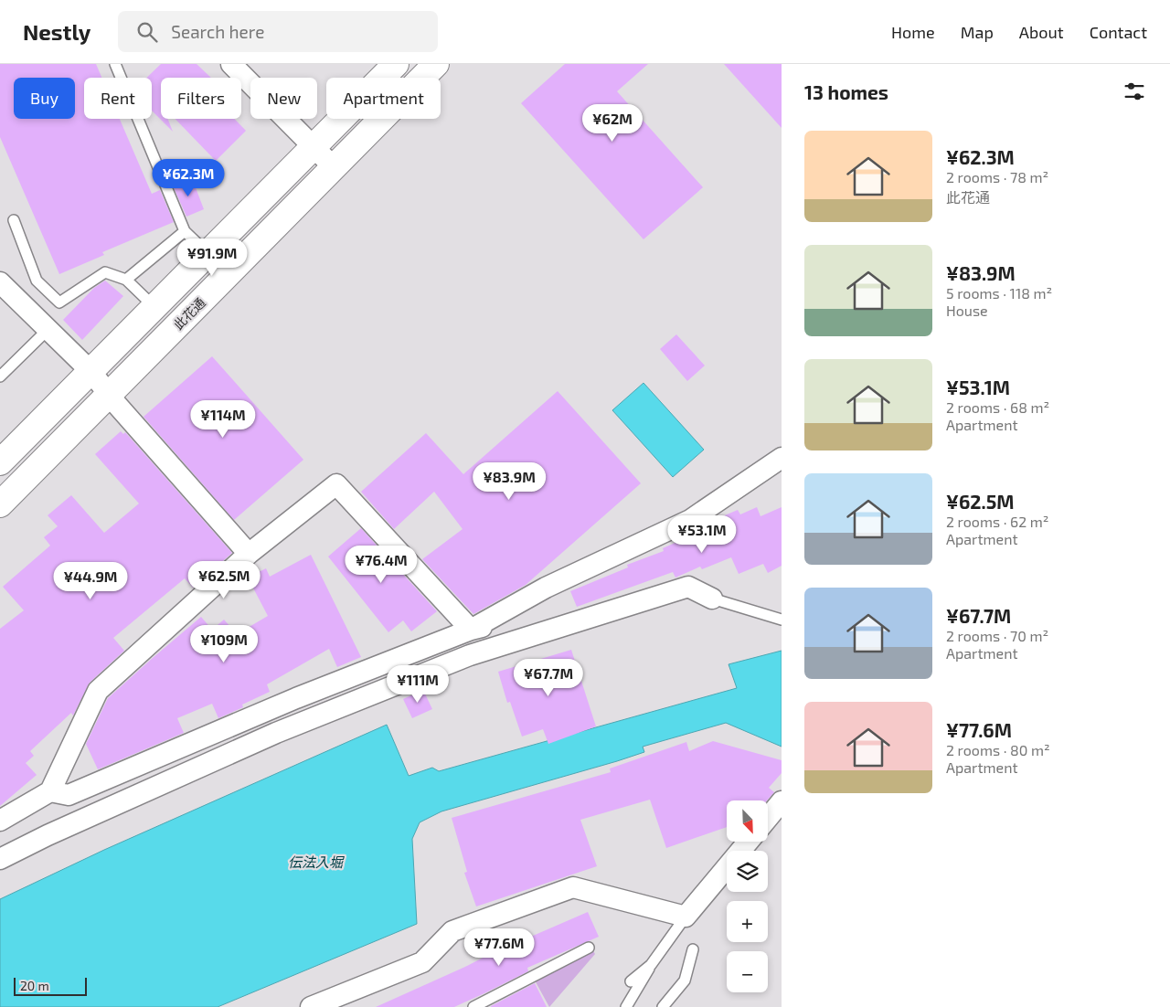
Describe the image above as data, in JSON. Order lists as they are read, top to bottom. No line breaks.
{"streets":{"street":["此花通"]},"water":["伝法入堀"],"scale_bar":"20 m","north":"bottom right","page":{"header":"Nestly","search":"Search here","nav":["Home","Map","About","Contact"],"heading":"13 homes","chip":["Buy","Rent","Filters","New","Apartment"],"price":["¥62M","¥62.3M","¥91.9M","¥114M","¥83.9M","¥53.1M","¥76.4M","¥62.5M","¥44.9M","¥109M","¥67.7M","¥111M","¥77.6M"],"list":[{"name":"¥62.3M","note":"2 rooms · 78 m² · 此花通"},{"name":"¥83.9M","note":"5 rooms · 118 m² · House"},{"name":"¥53.1M","note":"2 rooms · 68 m² · Apartment"},{"name":"¥62.5M","note":"2 rooms · 62 m² · Apartment"},{"name":"¥67.7M","note":"2 rooms · 70 m² · Apartment"},{"name":"¥77.6M","note":"2 rooms · 80 m² · Apartment"}],"map_buttons":["+","−"],"scale":"20 m"}}
